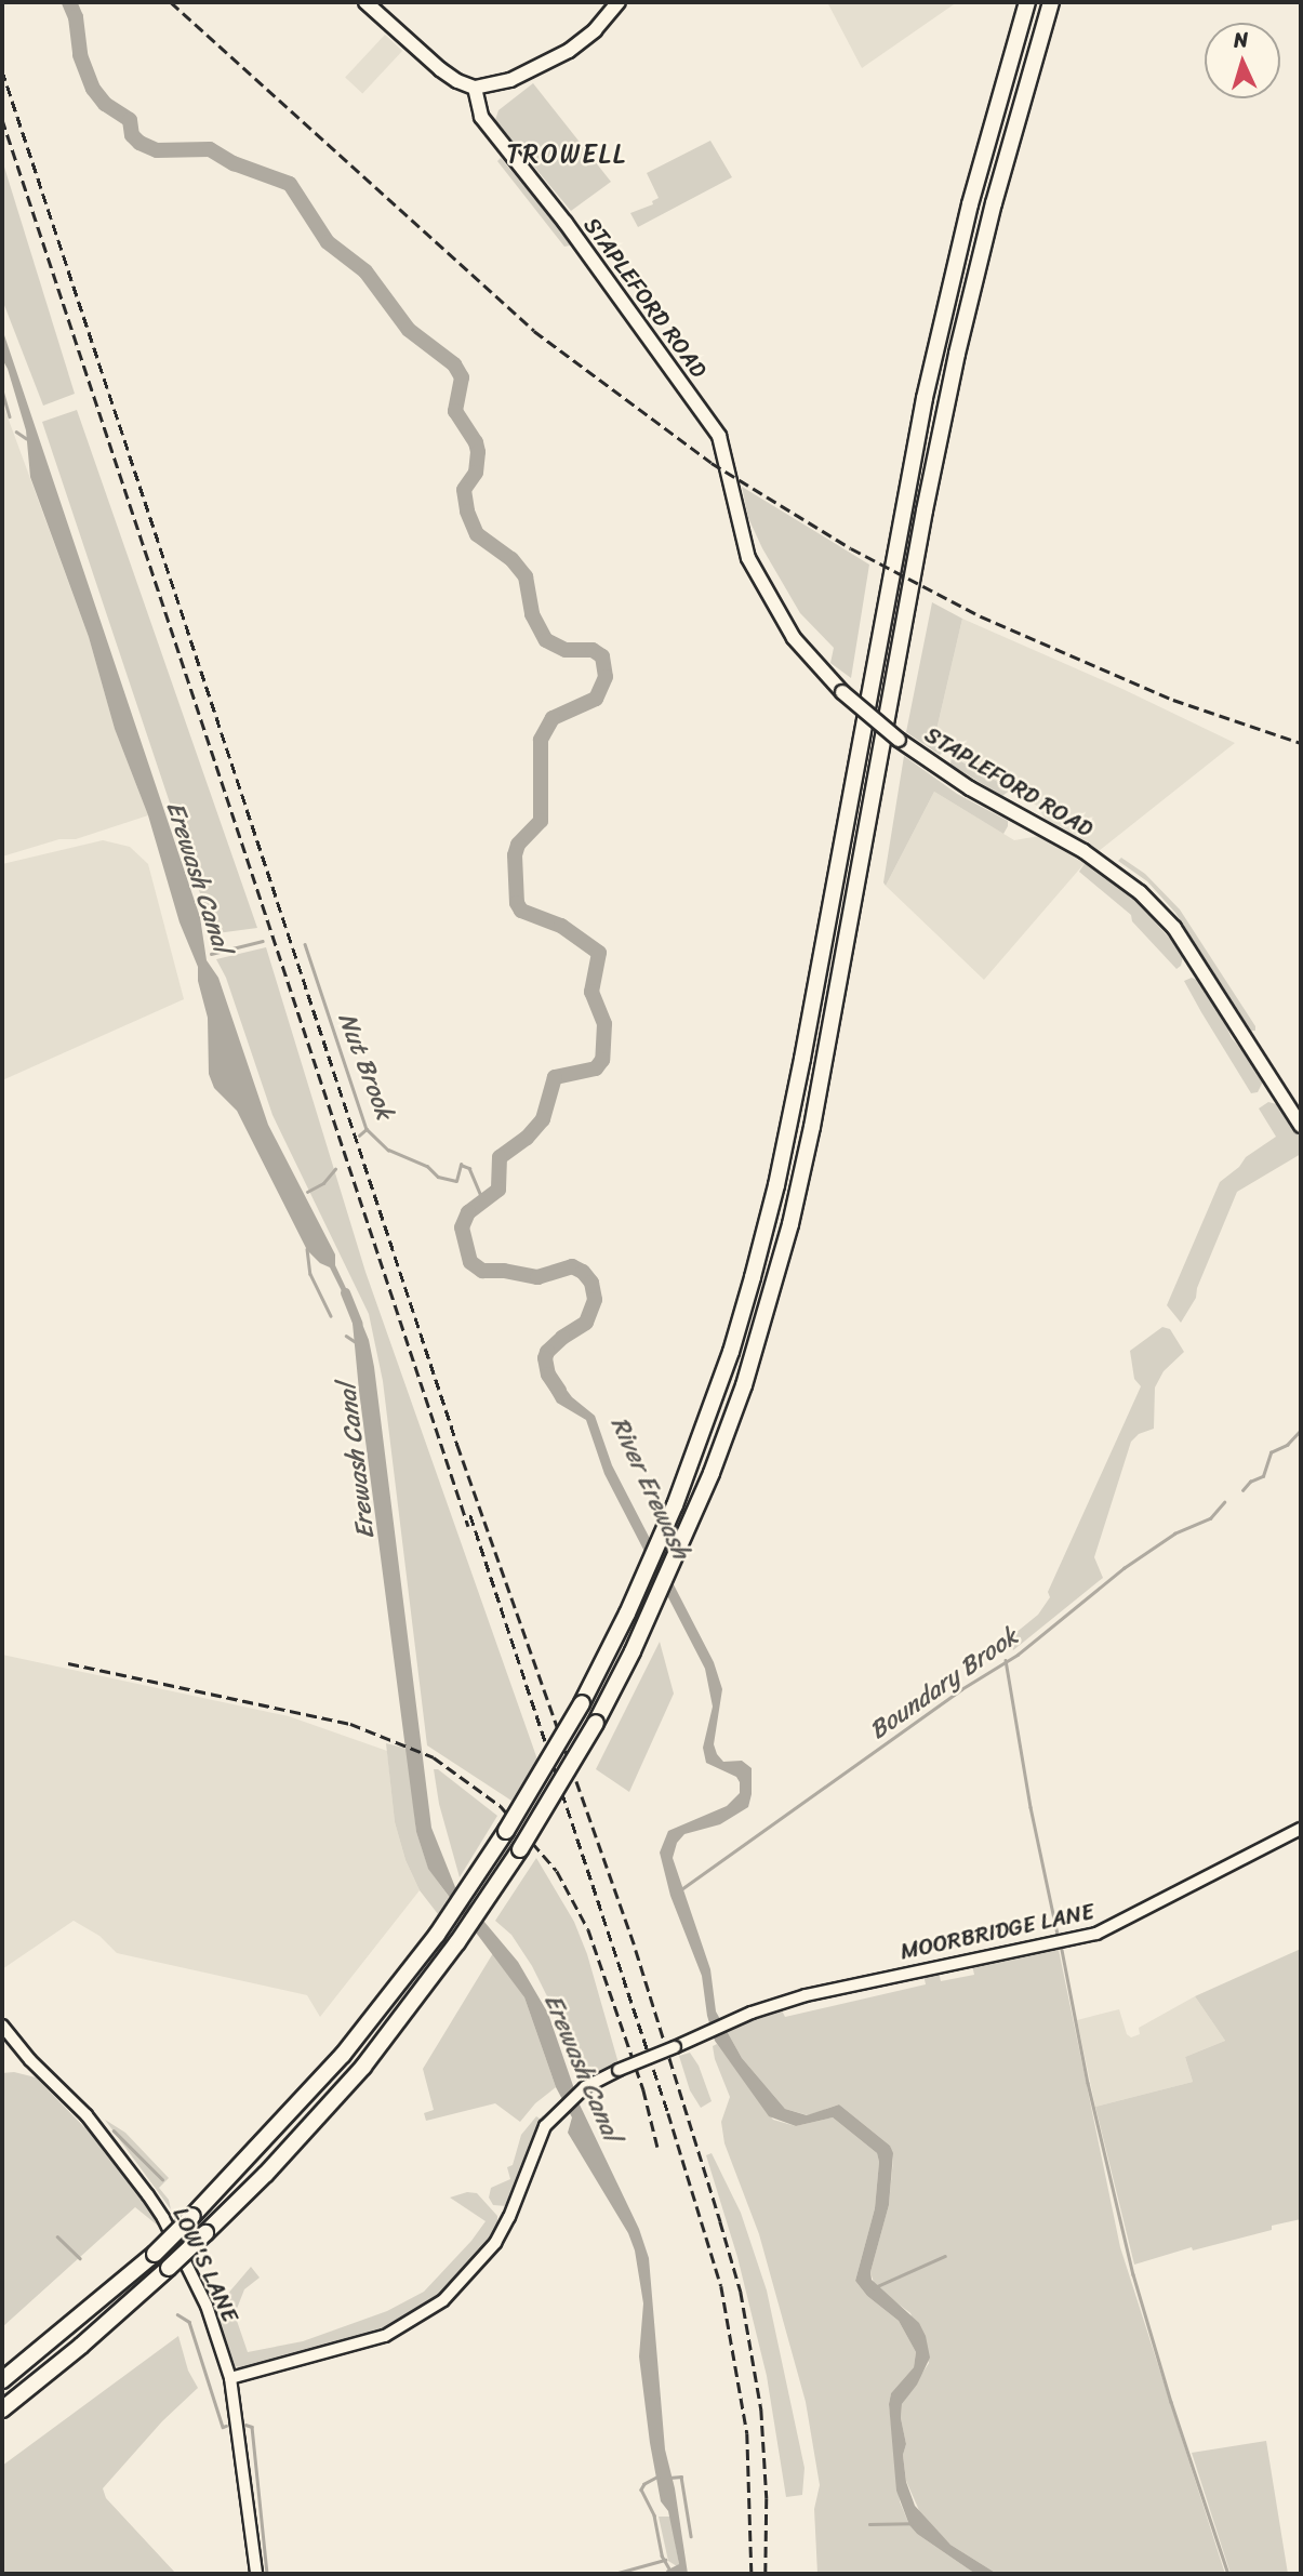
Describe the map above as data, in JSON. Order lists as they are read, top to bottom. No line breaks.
{"streets":{"main road":["STAPLEFORD ROAD"],"street":["MOORBRIDGE LANE","LOW'S LANE"]},"crossings":[["MOORBRIDGE LANE","LOW'S LANE"]],"districts":["TROWELL"],"water":["Erewash Canal","Nut Brook","River Erewash","Boundary Brook"],"north":"top"}
